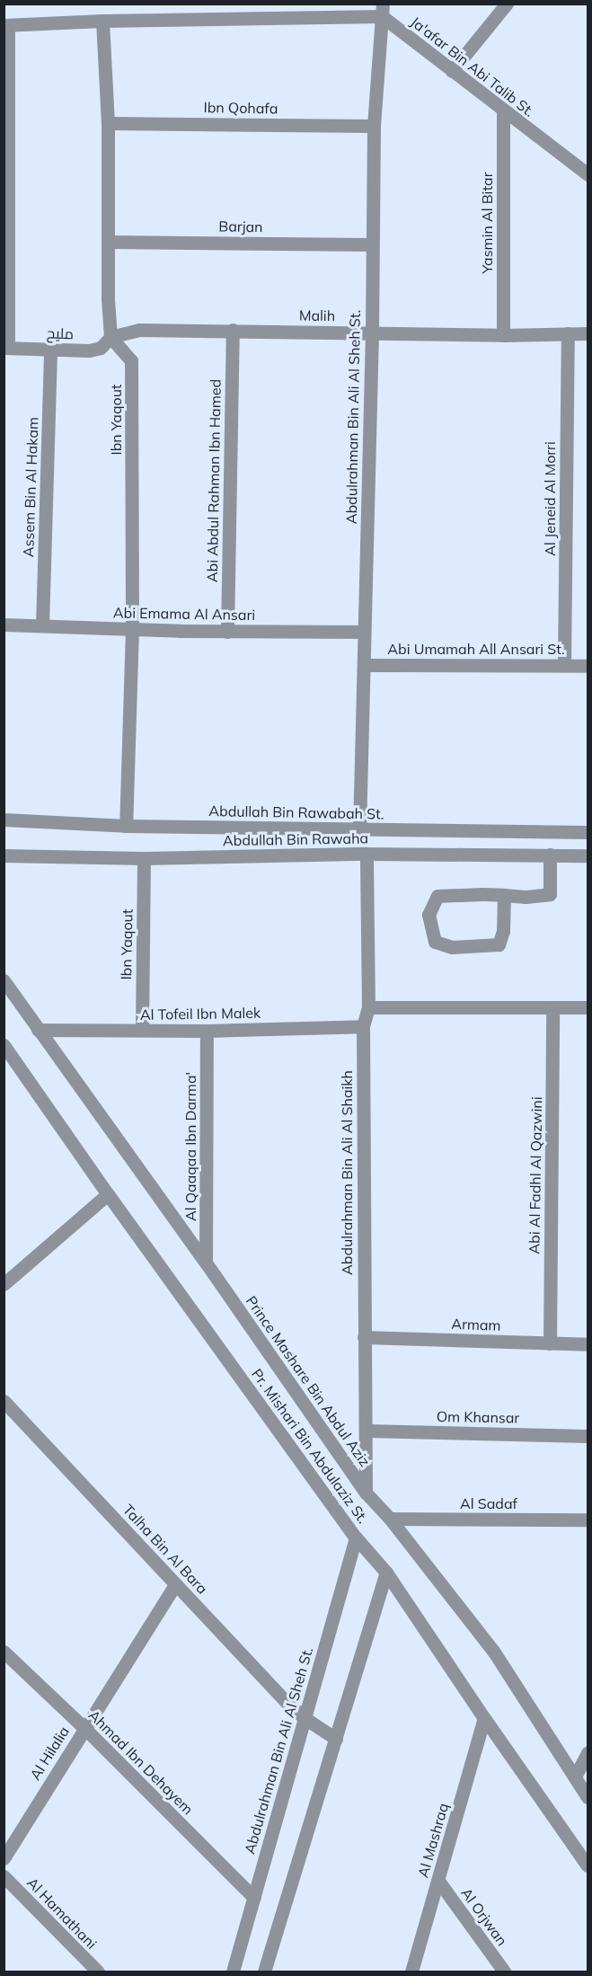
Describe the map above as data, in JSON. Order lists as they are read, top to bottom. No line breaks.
{"streets":{"street":["Ja'afar Bin Abi Talib St.","Ibn Qohafa","Yasmin Al Bitar","Barjan","Malih","مليح","Abdulrahman Bin Ali Al Sheh St.","Ibn Yaqout","Abi Abdul Rahman Ibn Hamed","Assem Bin Al Hakam","Al Jeneid Al Morri","Abi Emama Al Ansari","Abi Umamah All Ansari St.","Abdullah Bin Rawabah St.","Abdullah Bin Rawaha","Al Tofeil Ibn Malek","Al Qaaqaa Ibn Darma'","Abdulrahman Bin Ali Al Shaikh","Abi Al Fadhl Al Qazwini","Armam","Prince Mashare Bin Abdul Aziz","Om Khansar","Pr. Mishari Bin Abdulaziz St.","Al Sadaf","Talha Bin Al Bara","Al Hilalia","Ahmad Ibn Dehayem","Al Mashraq","Al Hamathani","Al Orjwan"]},"crossings":[["Ja'afar Bin Abi Talib St.","Yasmin Al Bitar"],["Ja'afar Bin Abi Talib St.","Abdulrahman Bin Ali Al Sheh St."],["Ibn Qohafa","Abdulrahman Bin Ali Al Sheh St."],["Yasmin Al Bitar","Malih"],["Barjan","Abdulrahman Bin Ali Al Sheh St."],["Malih","مليح"],["Malih","Abdulrahman Bin Ali Al Sheh St."],["Malih","Ibn Yaqout"],["Malih","Abi Abdul Rahman Ibn Hamed"],["Malih","Al Jeneid Al Morri"],["مليح","Ibn Yaqout"],["مليح","Assem Bin Al Hakam"],["Abdulrahman Bin Ali Al Sheh St.","Abi Emama Al Ansari"],["Abdulrahman Bin Ali Al Sheh St.","Abi Umamah All Ansari St."],["Abdulrahman Bin Ali Al Sheh St.","Abdullah Bin Rawabah St."],["Abdulrahman Bin Ali Al Sheh St.","Pr. Mishari Bin Abdulaziz St."],["Abdulrahman Bin Ali Al Sheh St.","Talha Bin Al Bara"],["Abdulrahman Bin Ali Al Sheh St.","Ahmad Ibn Dehayem"],["Ibn Yaqout","Abi Emama Al Ansari"],["Ibn Yaqout","Abdullah Bin Rawabah St."],["Ibn Yaqout","Abdullah Bin Rawaha"],["Ibn Yaqout","Al Tofeil Ibn Malek"],["Abi Abdul Rahman Ibn Hamed","Abi Emama Al Ansari"],["Assem Bin Al Hakam","Abi Emama Al Ansari"],["Al Jeneid Al Morri","Abi Umamah All Ansari St."],["Abdullah Bin Rawaha","Abdulrahman Bin Ali Al Shaikh"],["Al Tofeil Ibn Malek","Al Qaaqaa Ibn Darma'"],["Al Tofeil Ibn Malek","Abdulrahman Bin Ali Al Shaikh"],["Al Tofeil Ibn Malek","Prince Mashare Bin Abdul Aziz"],["Al Qaaqaa Ibn Darma'","Prince Mashare Bin Abdul Aziz"],["Abdulrahman Bin Ali Al Shaikh","Armam"],["Abdulrahman Bin Ali Al Shaikh","Prince Mashare Bin Abdul Aziz"],["Abdulrahman Bin Ali Al Shaikh","Om Khansar"],["Abi Al Fadhl Al Qazwini","Armam"],["Prince Mashare Bin Abdul Aziz","Al Sadaf"],["Pr. Mishari Bin Abdulaziz St.","Al Mashraq"],["Talha Bin Al Bara","Al Hilalia"],["Al Hilalia","Ahmad Ibn Dehayem"],["Al Mashraq","Al Orjwan"]]}
